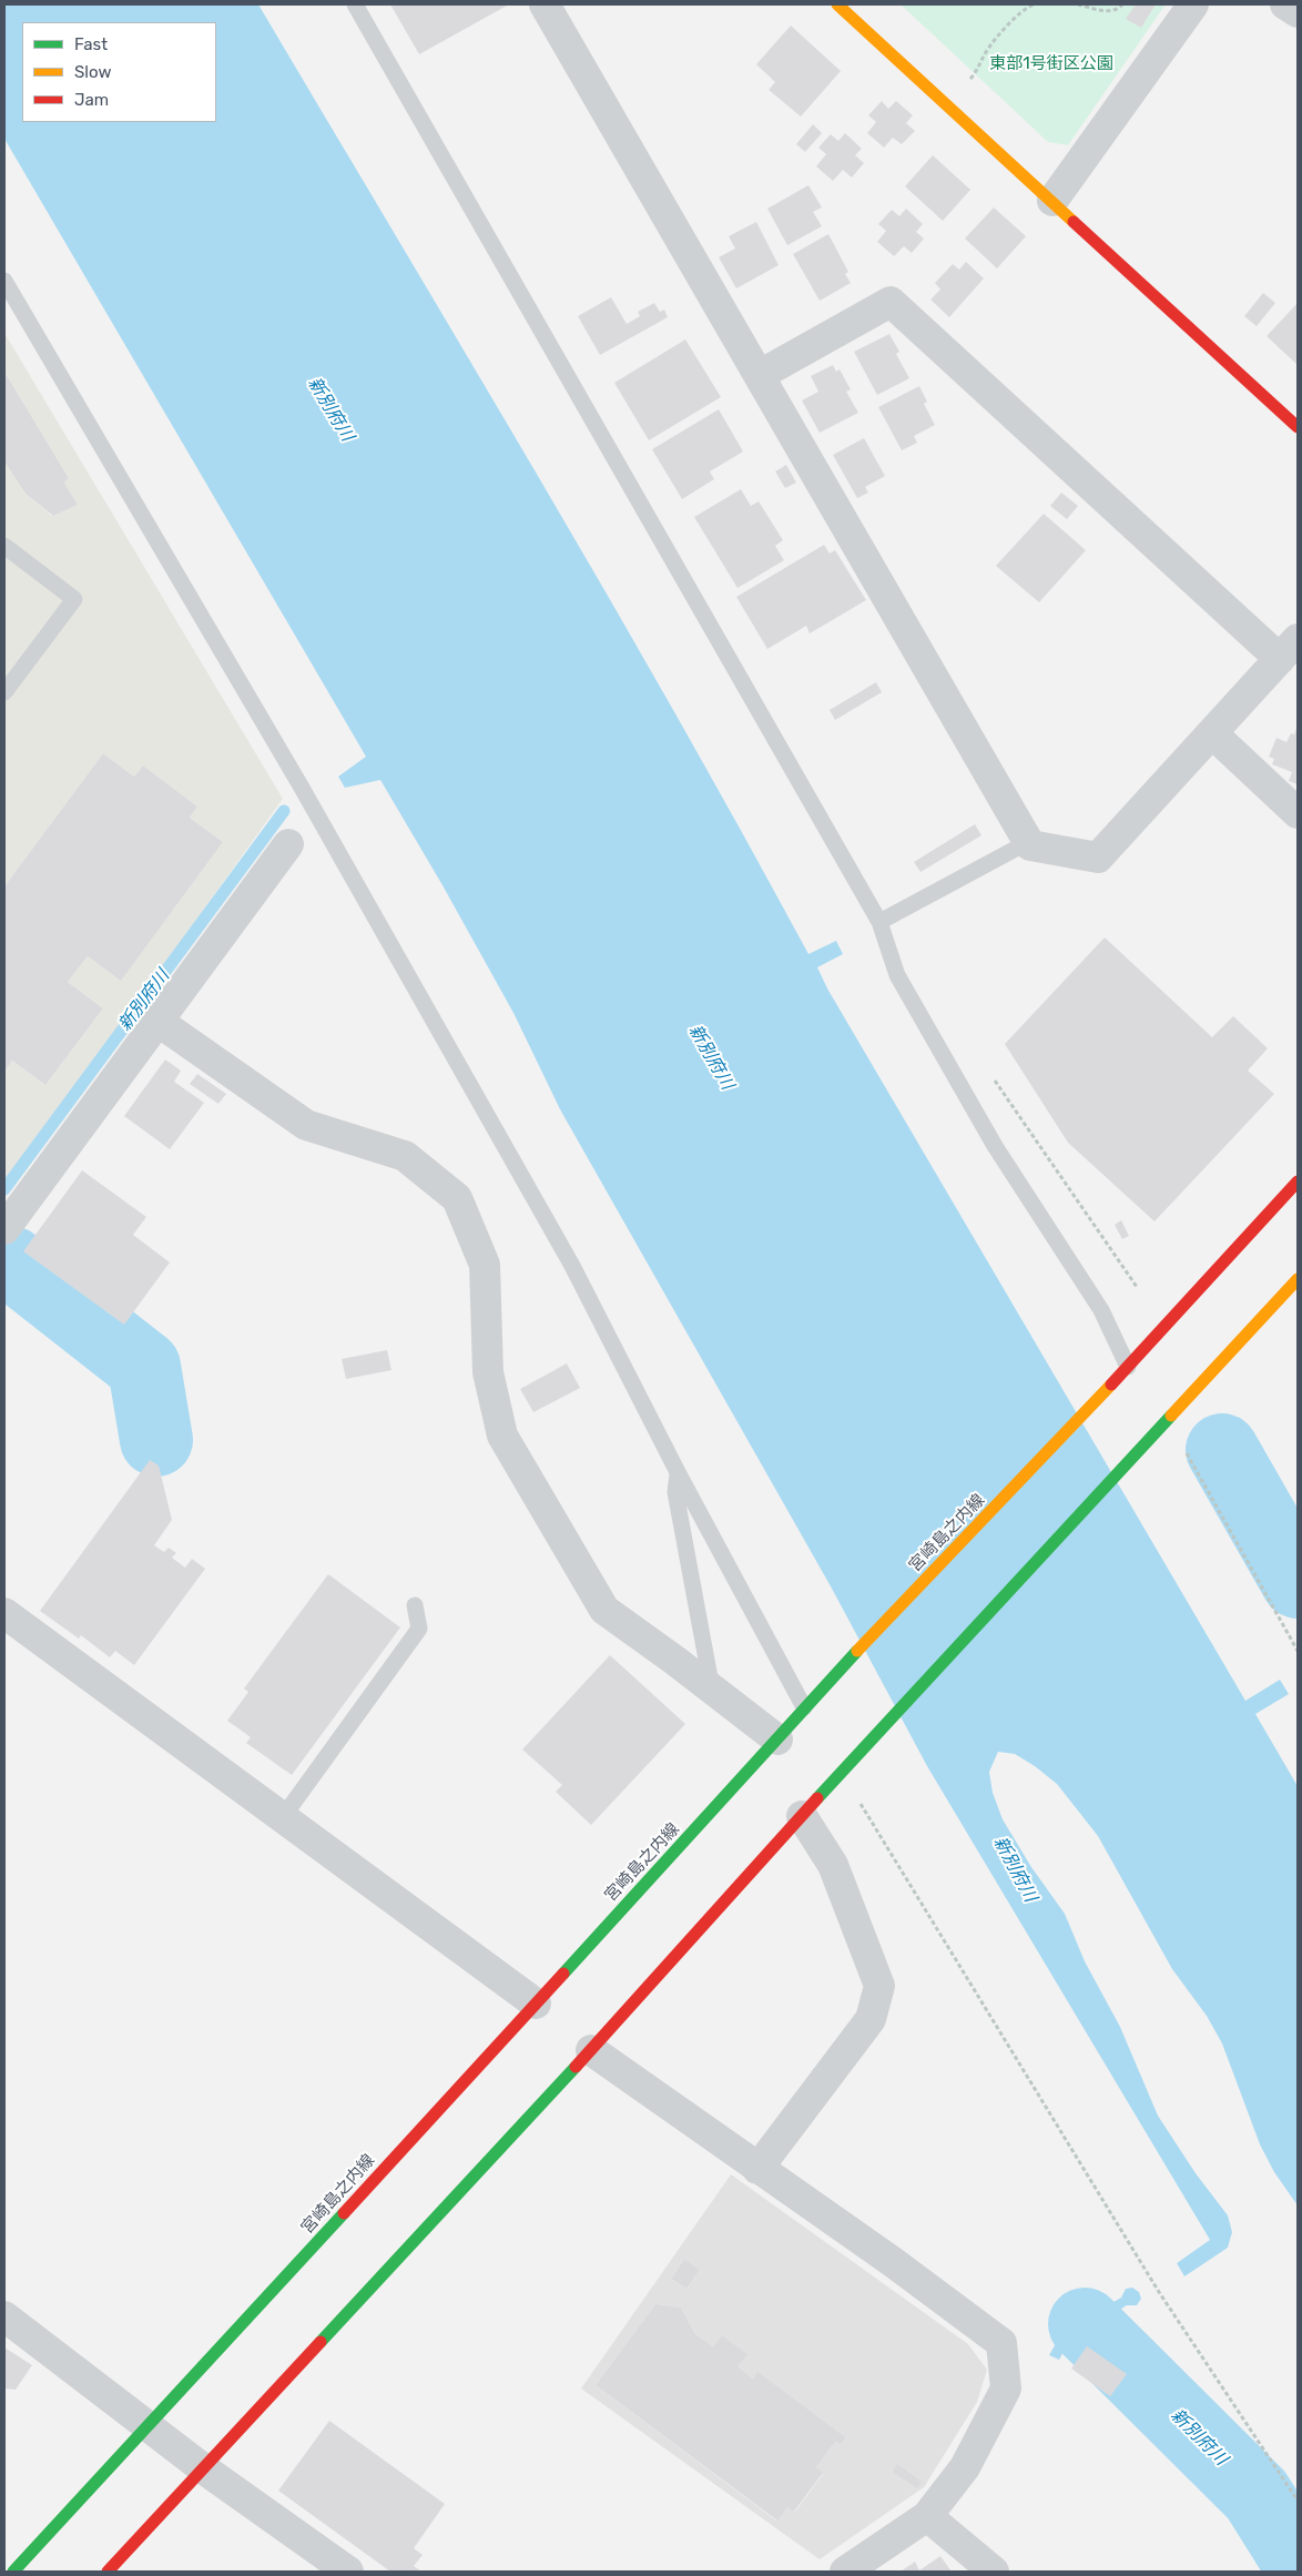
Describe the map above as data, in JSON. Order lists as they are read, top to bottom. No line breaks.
{"streets":{"main road":["宮崎島之内線"]},"water":["新別府川"],"parks":["東部1号街区公園"],"legend":["Fast","Slow","Jam"]}
